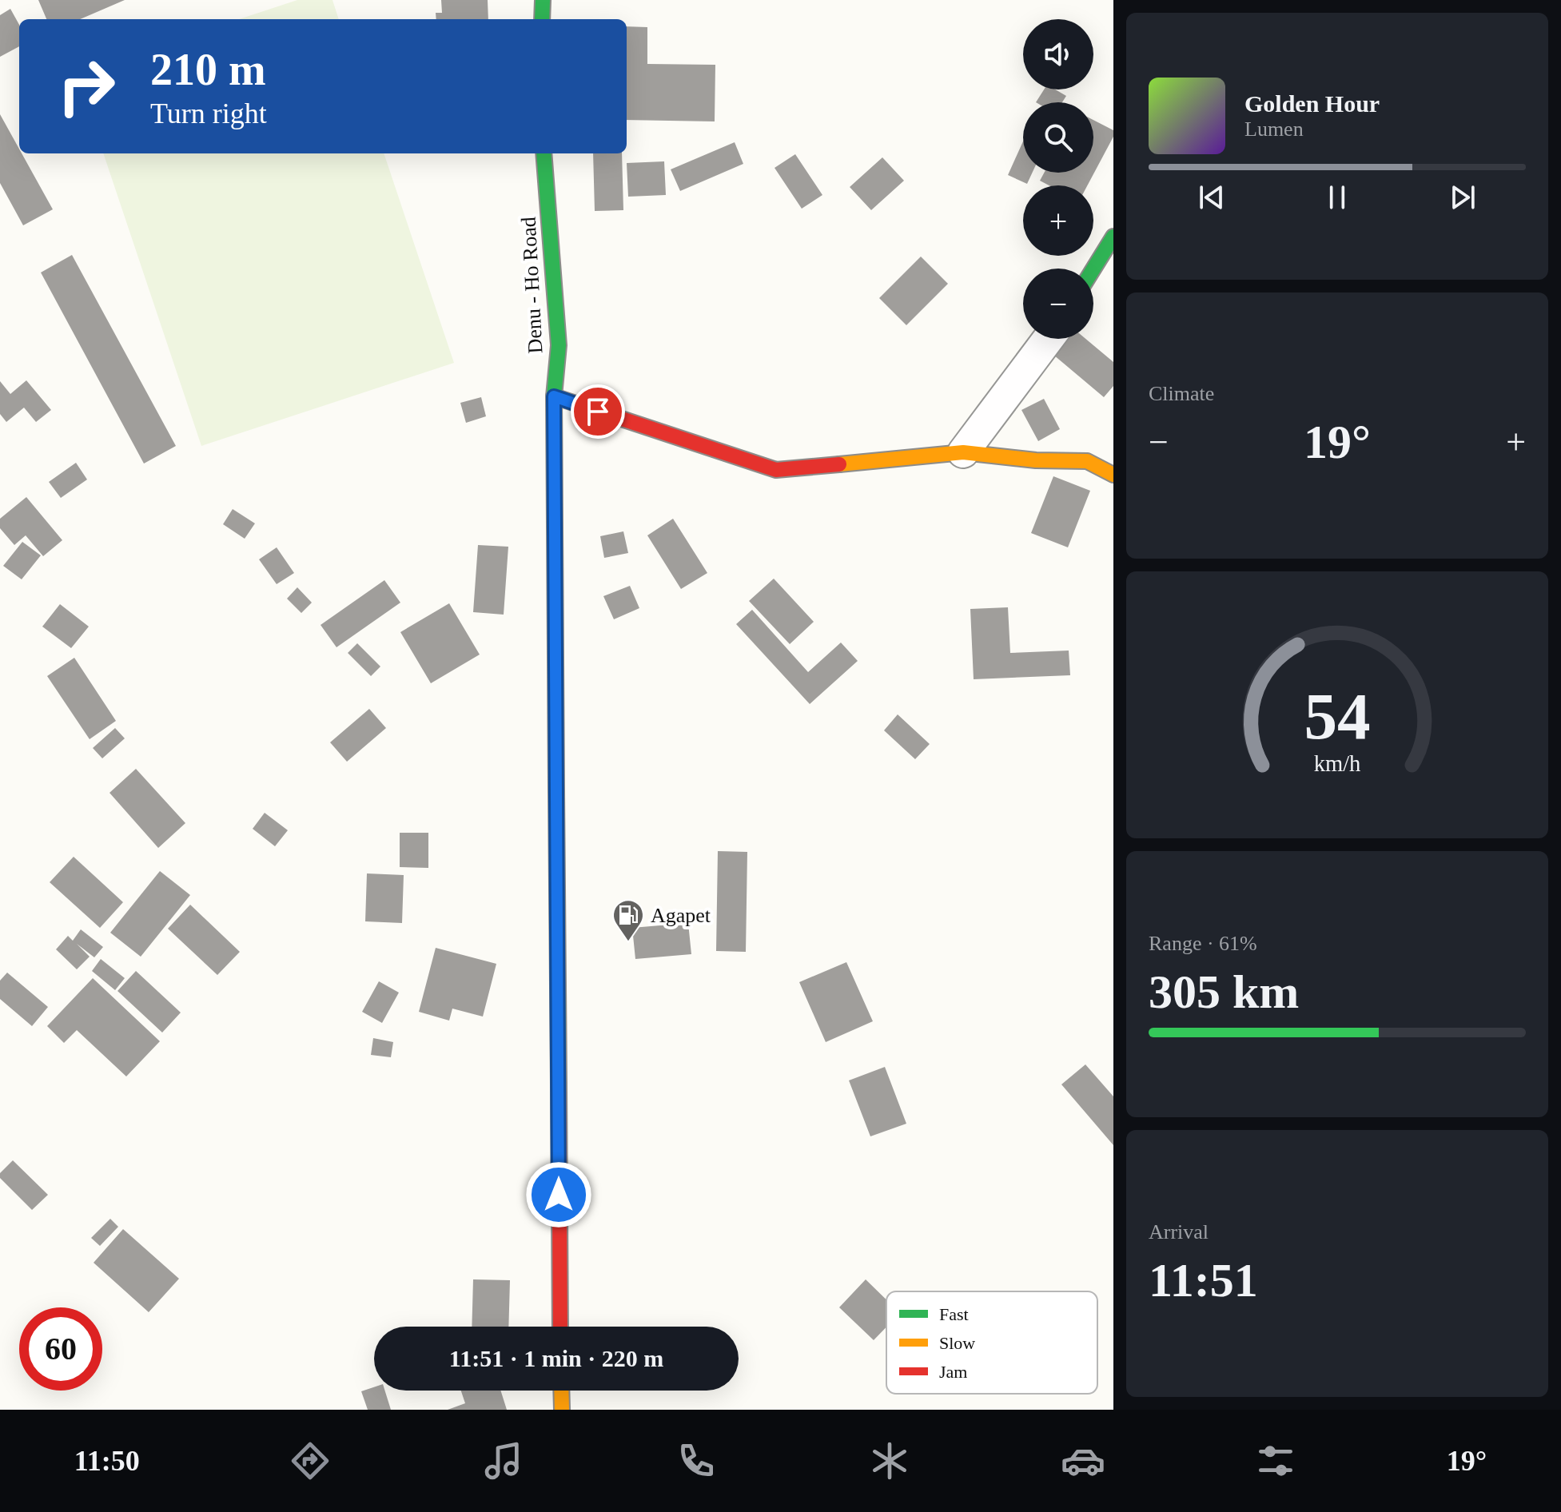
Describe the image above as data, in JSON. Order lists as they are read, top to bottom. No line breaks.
{"streets":{"main road":["Denu - Ho Road"]},"places":{"fuel station":["Agapet"]},"legend":["Fast","Slow","Jam"],"page":{"map_buttons":["+","−"],"turn":["210 m","Turn right"],"song":["Golden Hour","Lumen"],"tile":["Climate",["Range · 61%","305 km"],["Arrival","11:51"]],"heat":["−","19°","+"],"limit":"60","trip":"11:51 · 1 min · 220 m","tabs":["11:50","19°"],"gauge":["54","km/h"]}}
